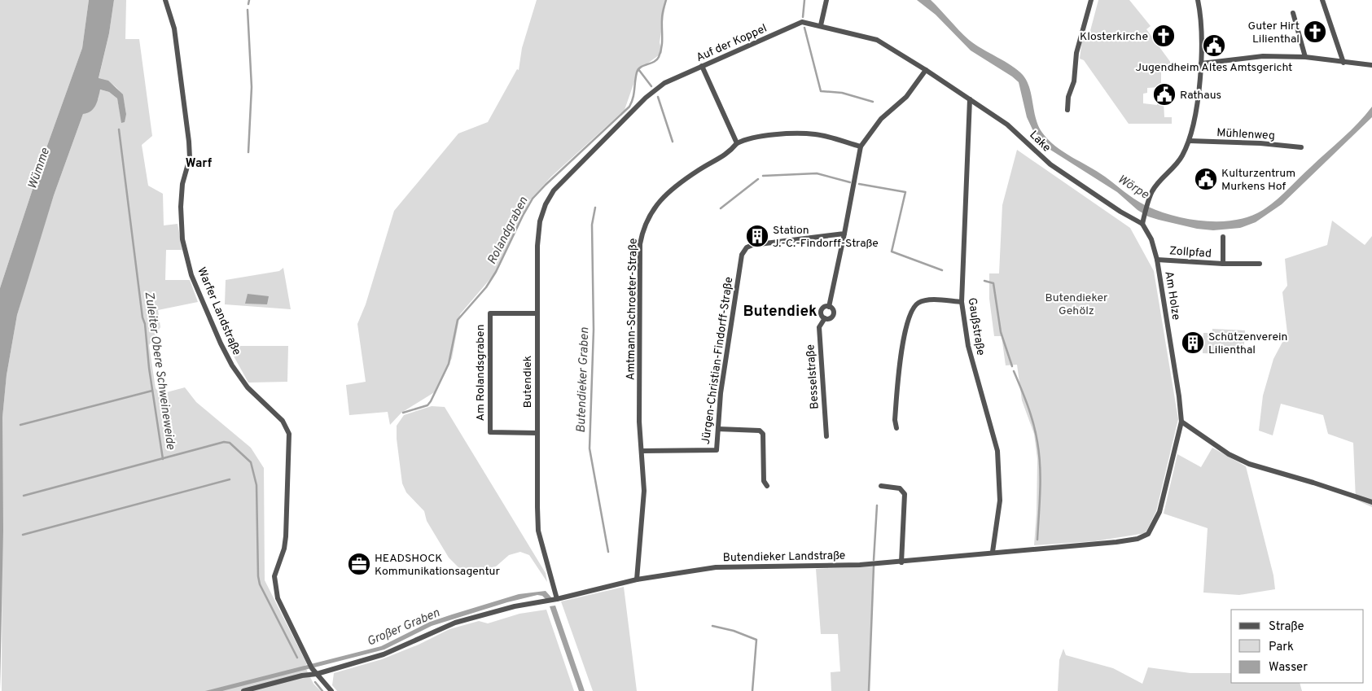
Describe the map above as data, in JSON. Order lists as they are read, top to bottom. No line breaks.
{"streets":{"street":["Auf der Koppel","Mühlenweg","Lake","Zollpfad","Am Holze","Amtmann-Schroeter-Straße","Warfer Landstraße","Gaußstraße","Jürgen-Christian-Findorff-Straße","Am Rolandsgraben","Besselstraße","Butendiek","Butendieker Landstraße"]},"crossings":[["Auf der Koppel","Lake"],["Auf der Koppel","Butendiek"],["Lake","Am Holze"],["Lake","Gaußstraße"],["Zollpfad","Am Holze"],["Am Holze","Butendieker Landstraße"],["Amtmann-Schroeter-Straße","Jürgen-Christian-Findorff-Straße"],["Amtmann-Schroeter-Straße","Butendieker Landstraße"],["Warfer Landstraße","Butendieker Landstraße"],["Gaußstraße","Butendieker Landstraße"],["Jürgen-Christian-Findorff-Straße","Besselstraße"],["Am Rolandsgraben","Butendiek"],["Butendiek","Butendieker Landstraße"]],"districts":["Warf","Butendiek"],"water":["Wümme","Wörpe","Rolandgraben","Zuleiter Obere Schweineweide","Butendieker Graben","Großer Graben"],"parks":["Butendieker Gehölz"],"places":{"church":["Guter Hirt Lilienthal","Klosterkirche"],"public building":["Jugendheim Altes Amtsgericht","Rathaus","Kulturzentrum Murkens Hof"],"building":["Station J.-C.-Findorff-Straße","Schützenverein Lilienthal"],"office":["HEADSHOCK Kommunikationsagentur"]},"legend":["Straße","Park","Wasser"]}
